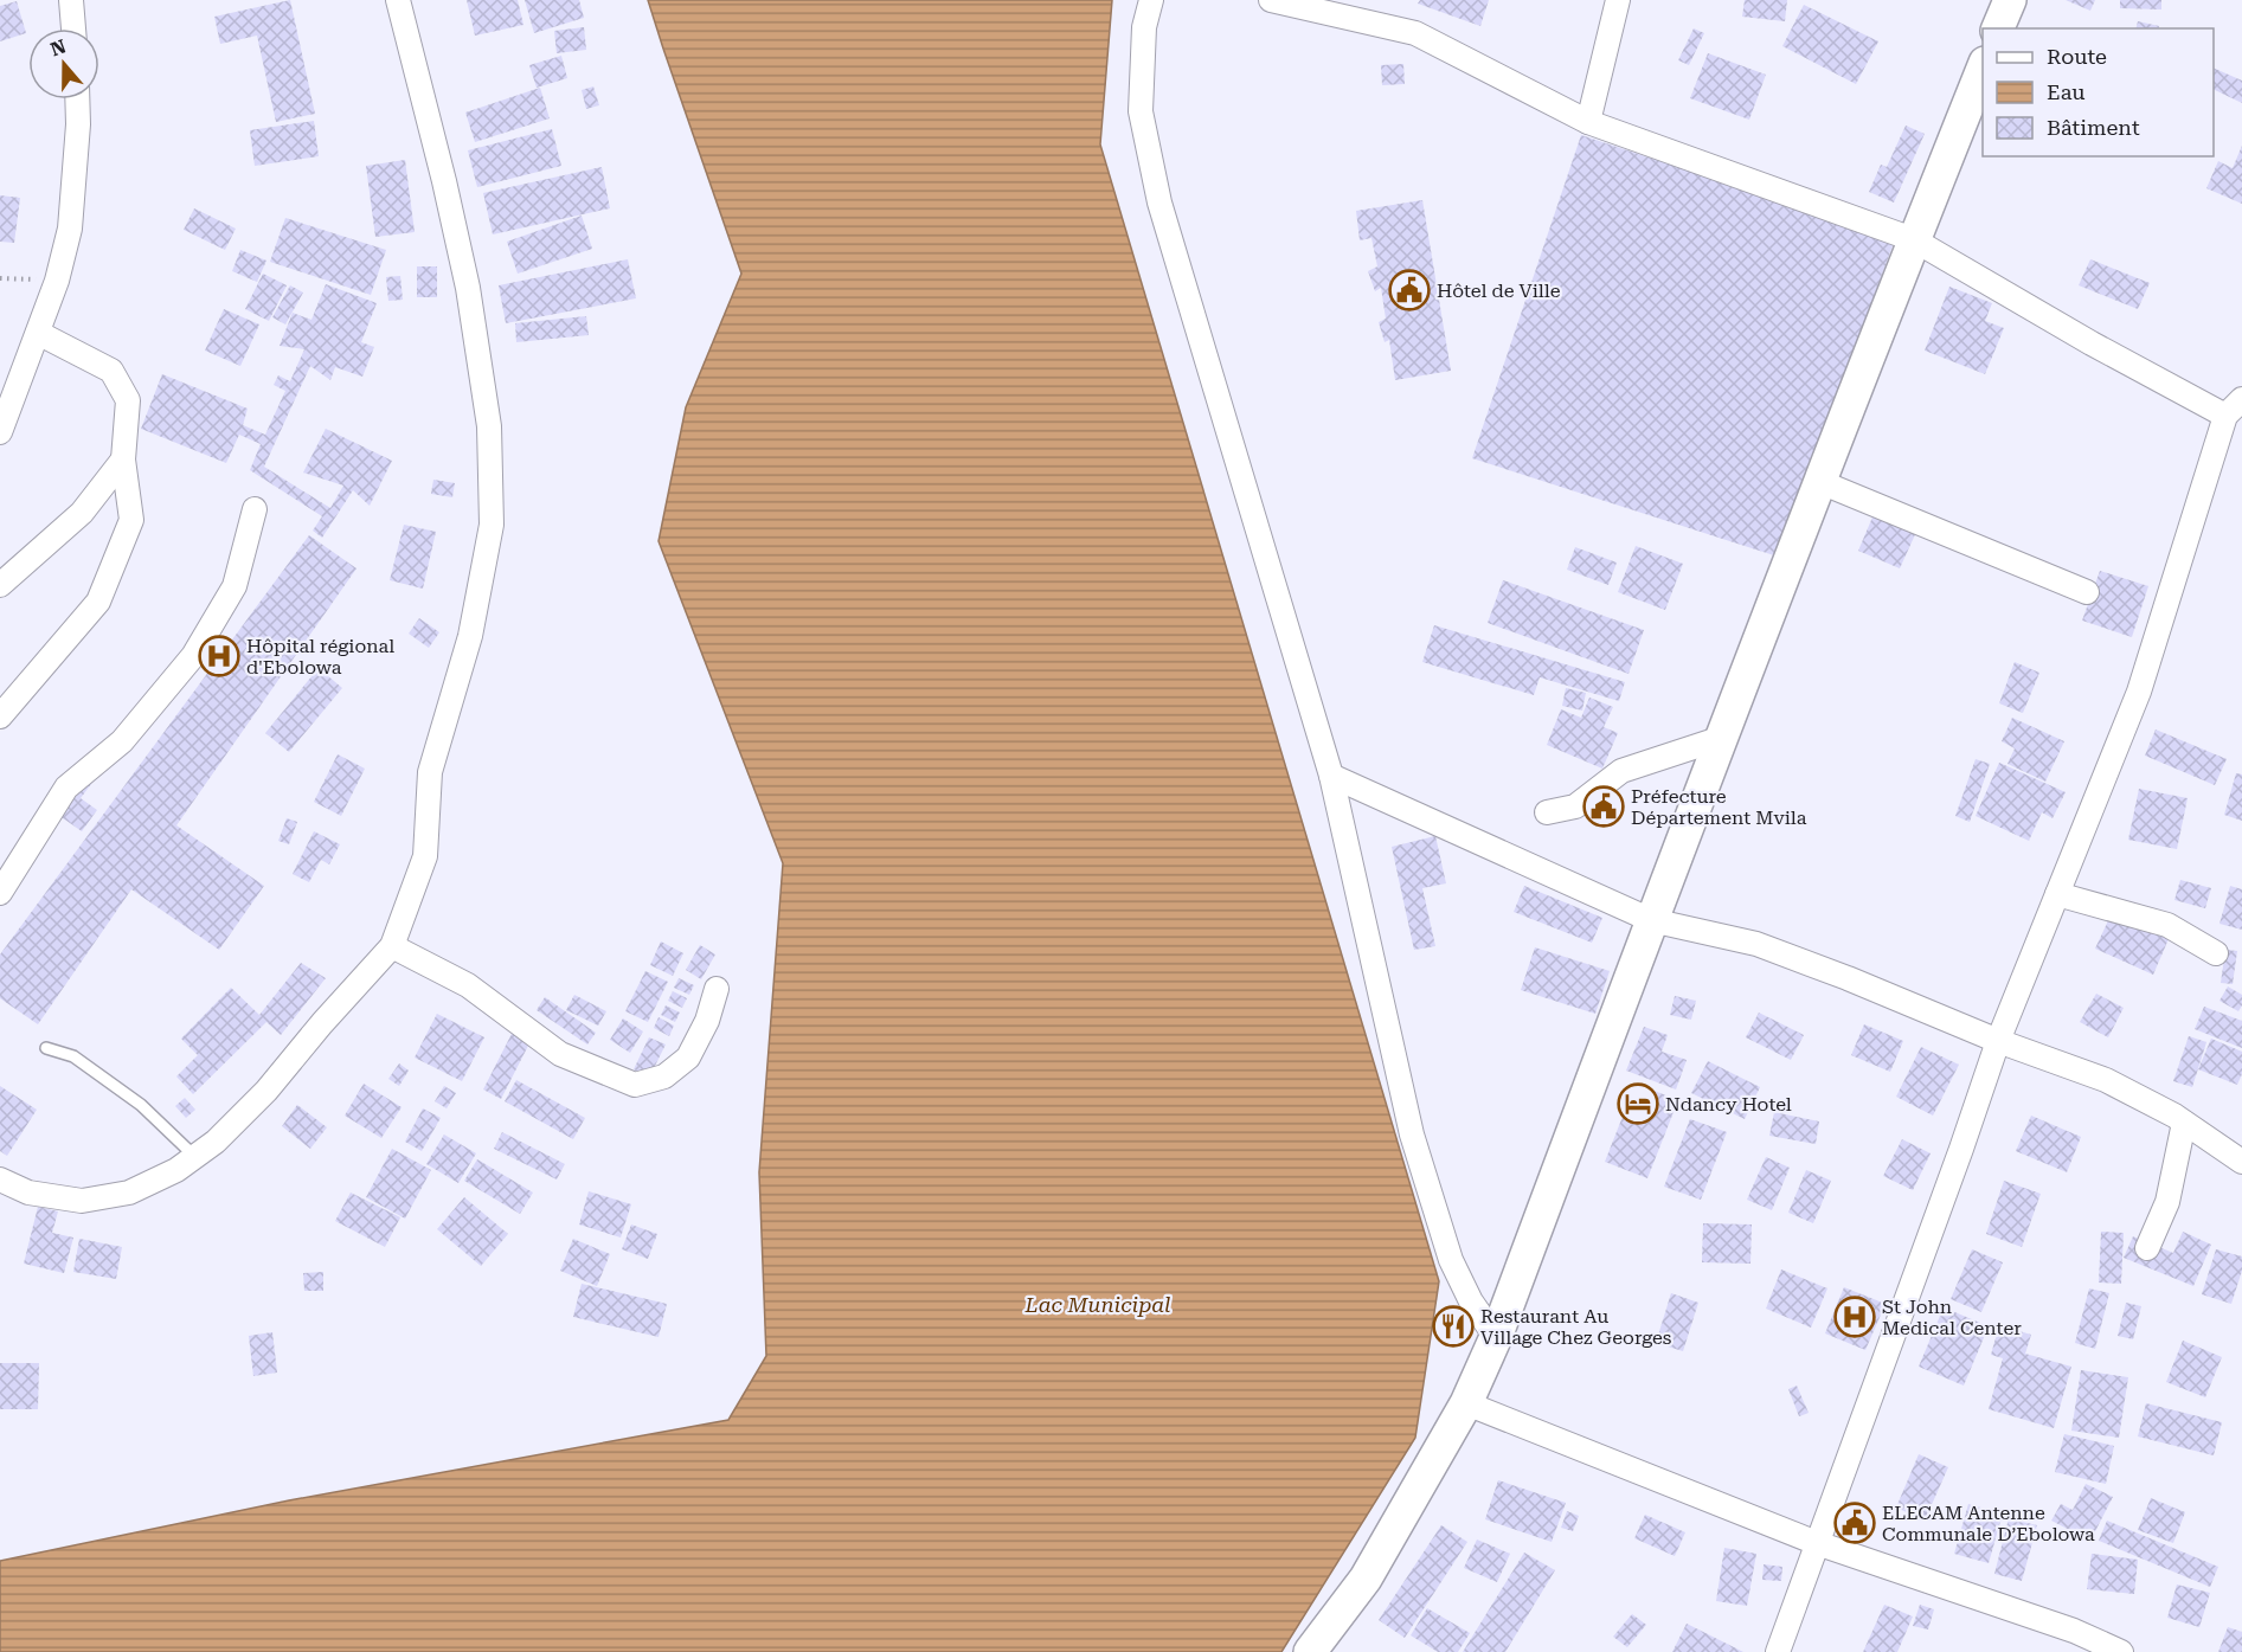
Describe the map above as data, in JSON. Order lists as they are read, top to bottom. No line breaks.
{"water":["Lac Municipal"],"places":{"public building":["Hôtel de Ville","Préfecture Département Mvila","ELECAM Antenne Communale D’Ebolowa"],"hospital":["Hôpital régional d'Ebolowa","St John Medical Center"],"hotel":["Ndancy Hotel"],"restaurant":["Restaurant Au Village Chez Georges"]},"legend":["Route","Eau","Bâtiment"],"north":"top"}
